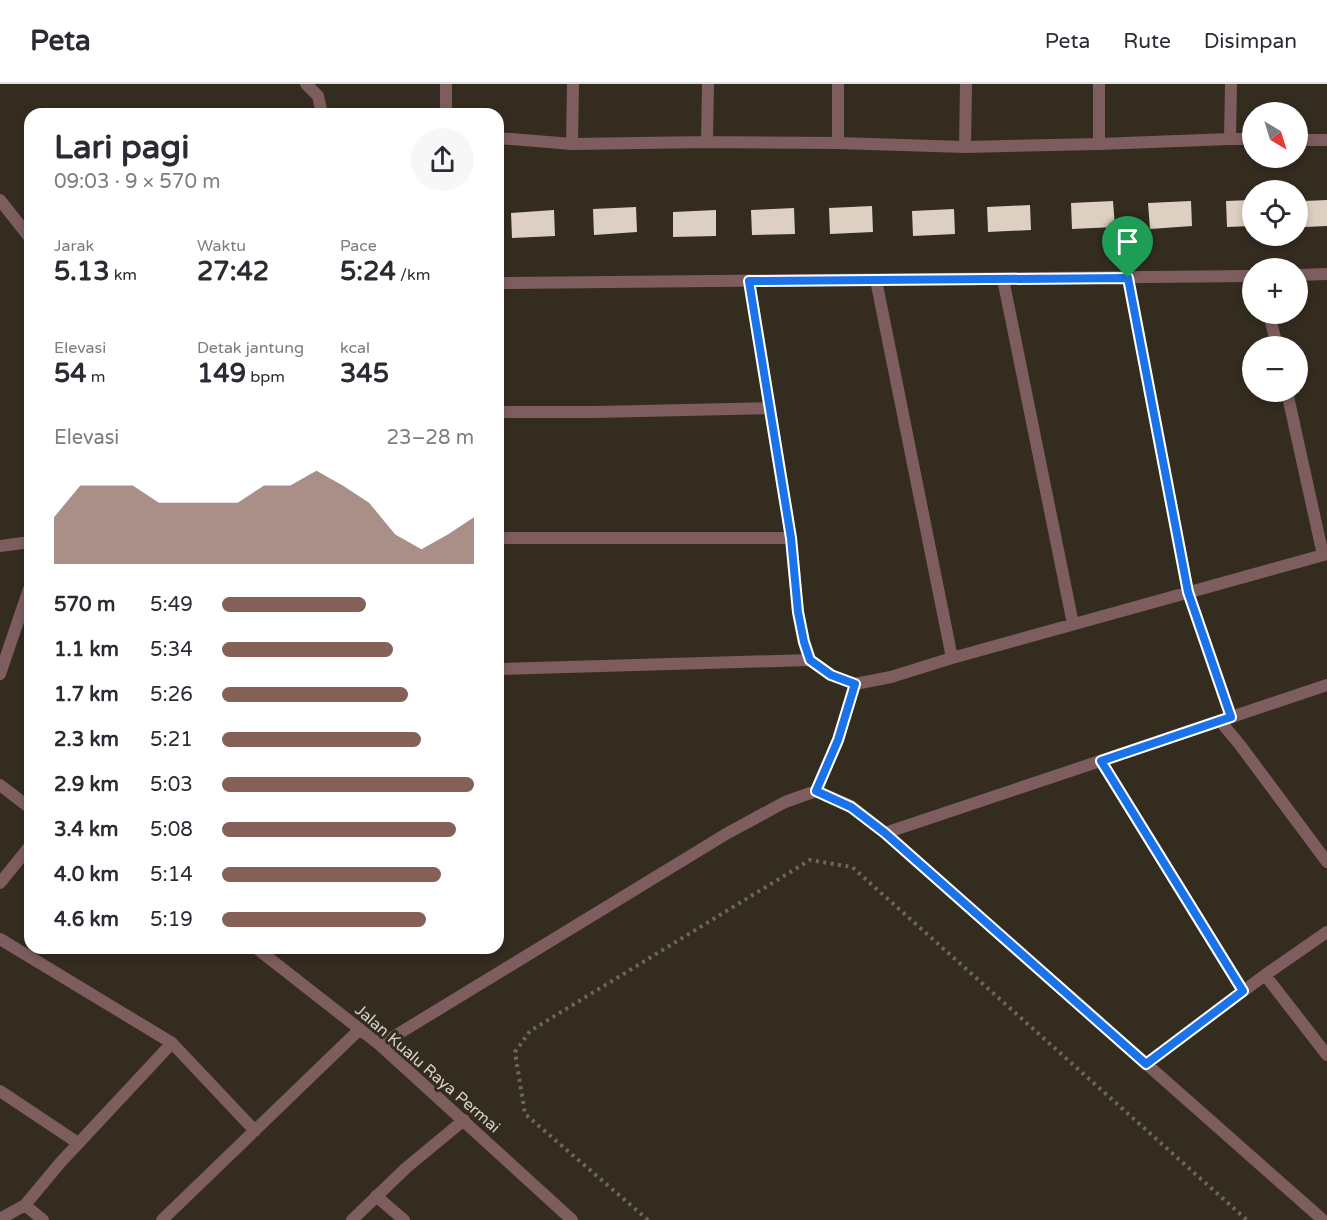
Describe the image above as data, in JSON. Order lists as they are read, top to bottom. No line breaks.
{"streets":{"street":["Jalan Kualu Raya Permai"]},"north":"bottom right","page":{"header":"Peta","nav":["Peta","Rute","Disimpan"],"map_buttons":["+","−"],"heading":["Lari pagi","09:03 · 9 × 570 m"],"stats":[["Jarak","5.13 km"],["Waktu","27:42"],["Pace","5:24 /km"],["Elevasi","54 m"],["Detak jantung","149 bpm"],["kcal","345"]],"chart":["Elevasi","23–28 m"],"list":[{"name":"570 m","note":"5:49"},{"name":"1.1 km","note":"5:34"},{"name":"1.7 km","note":"5:26"},{"name":"2.3 km","note":"5:21"},{"name":"2.9 km","note":"5:03"},{"name":"3.4 km","note":"5:08"},{"name":"4.0 km","note":"5:14"},{"name":"4.6 km","note":"5:19"}]}}
